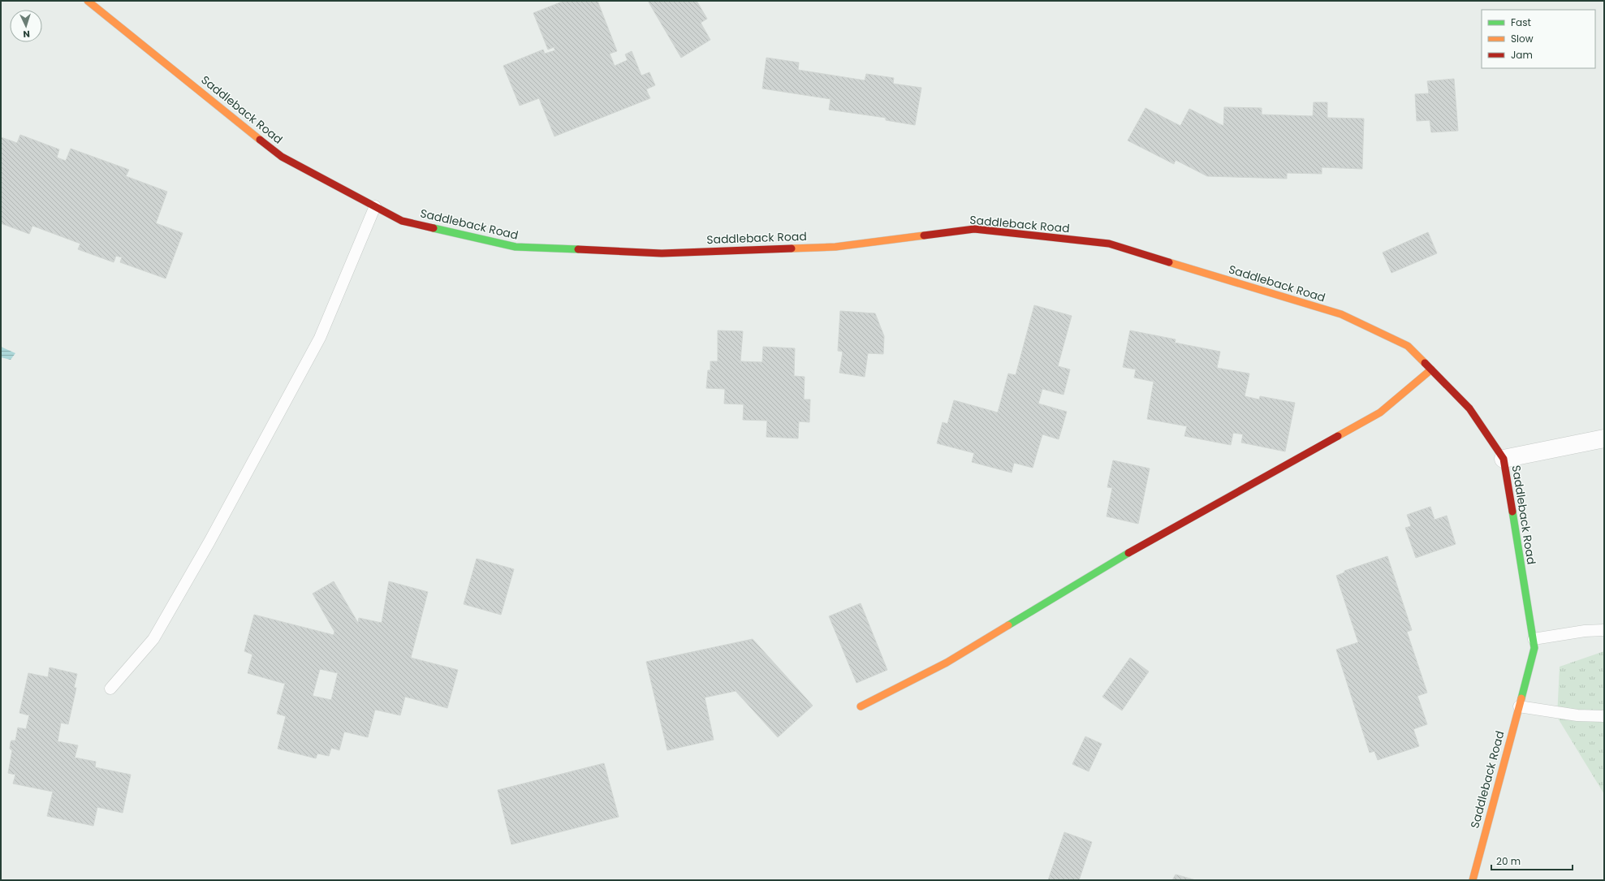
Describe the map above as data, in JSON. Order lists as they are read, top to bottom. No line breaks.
{"streets":{"street":["Saddleback Road"]},"legend":["Fast","Slow","Jam"],"scale_bar":"20 m","north":"bottom"}
